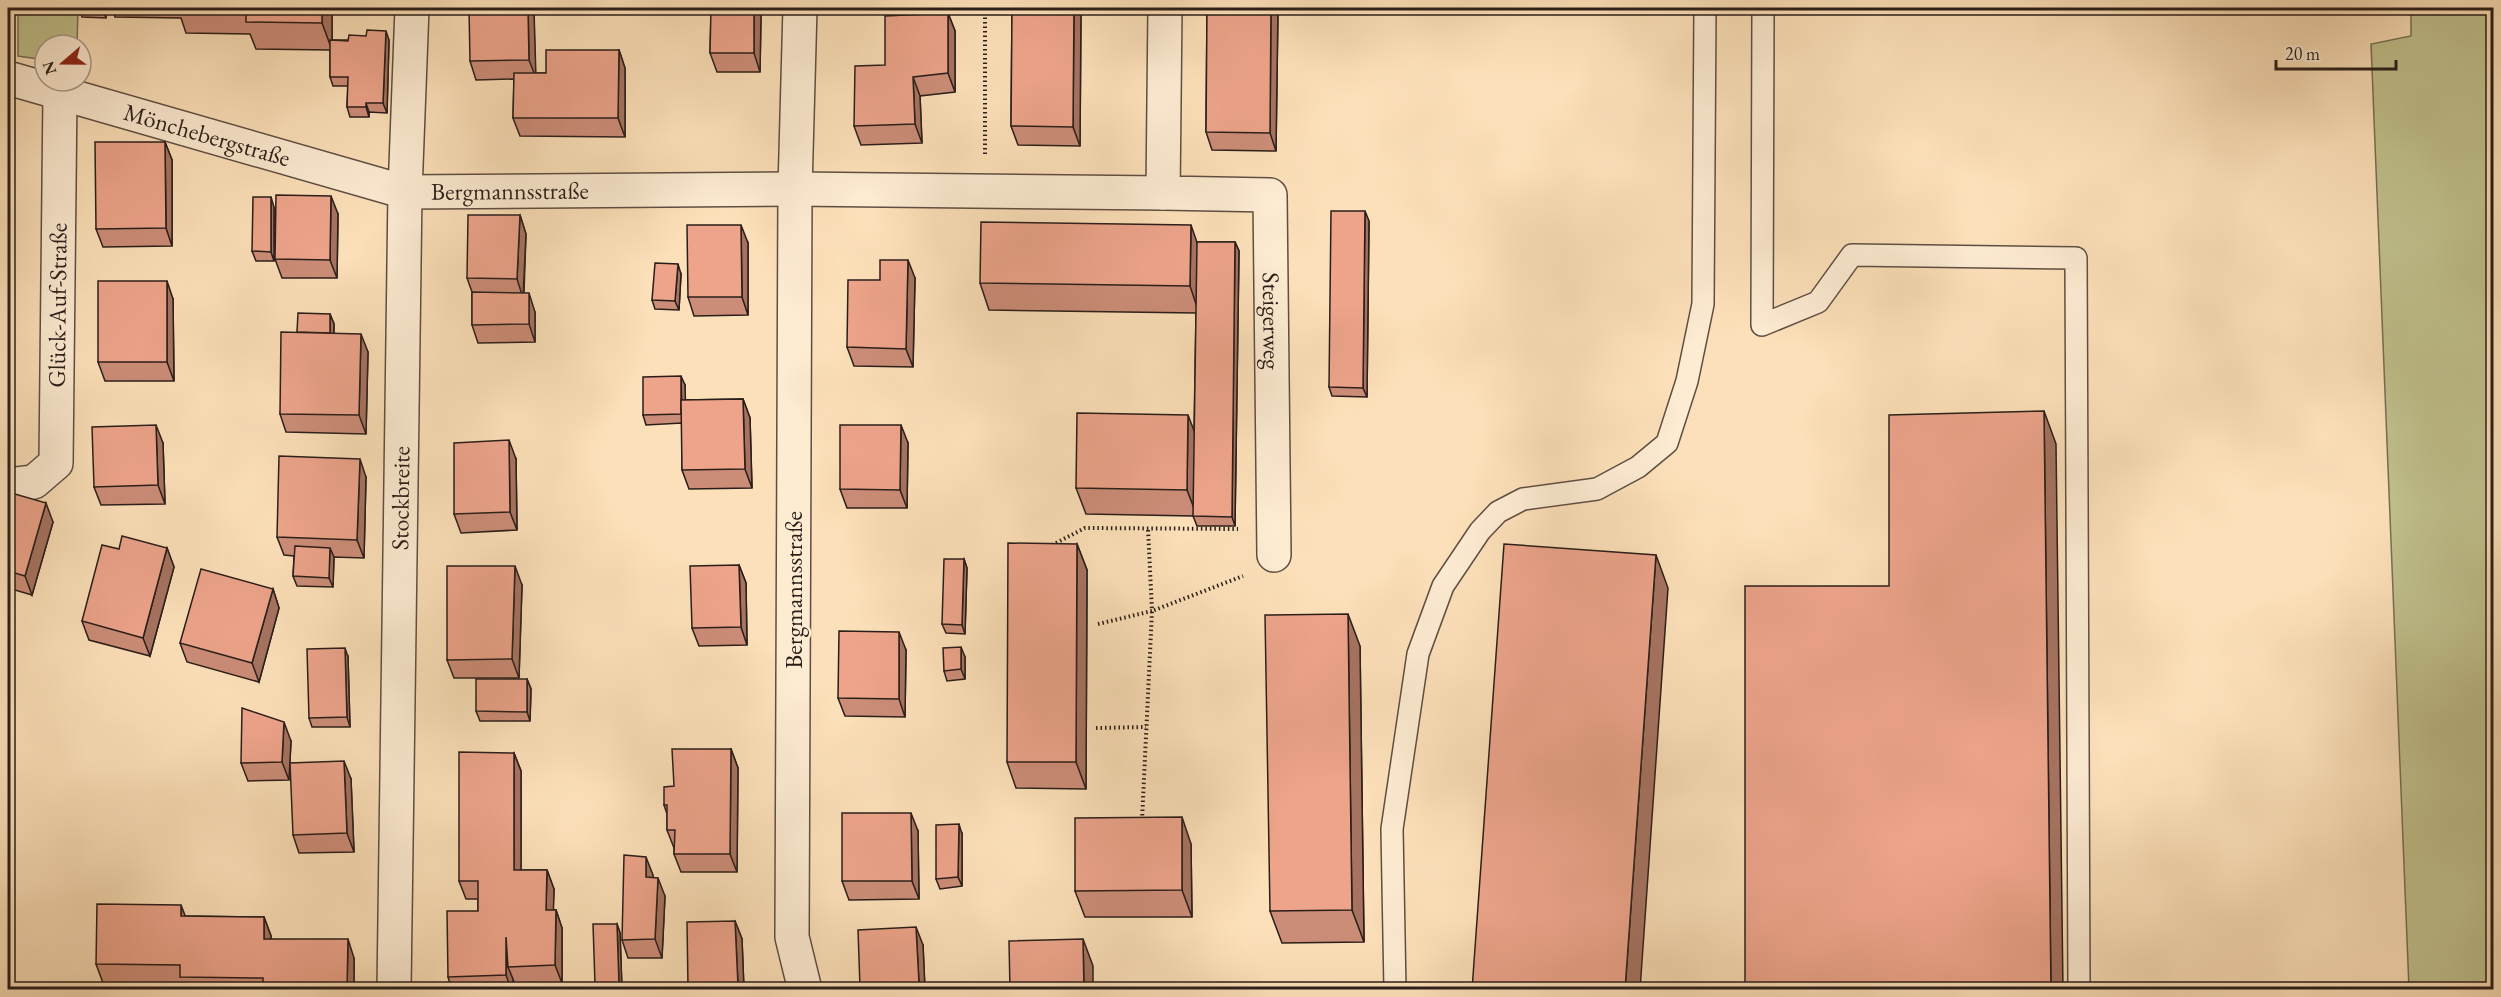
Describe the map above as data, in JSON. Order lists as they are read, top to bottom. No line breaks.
{"streets":{"street":["Mönchebergstraße","Bergmannsstraße","Glück-Auf-Straße","Steigerweg","Stockbreite"]},"crossings":[["Mönchebergstraße","Bergmannsstraße"],["Mönchebergstraße","Glück-Auf-Straße"],["Mönchebergstraße","Stockbreite"],["Bergmannsstraße","Steigerweg"],["Bergmannsstraße","Stockbreite"]],"scale_bar":"20 m","north":"left"}
